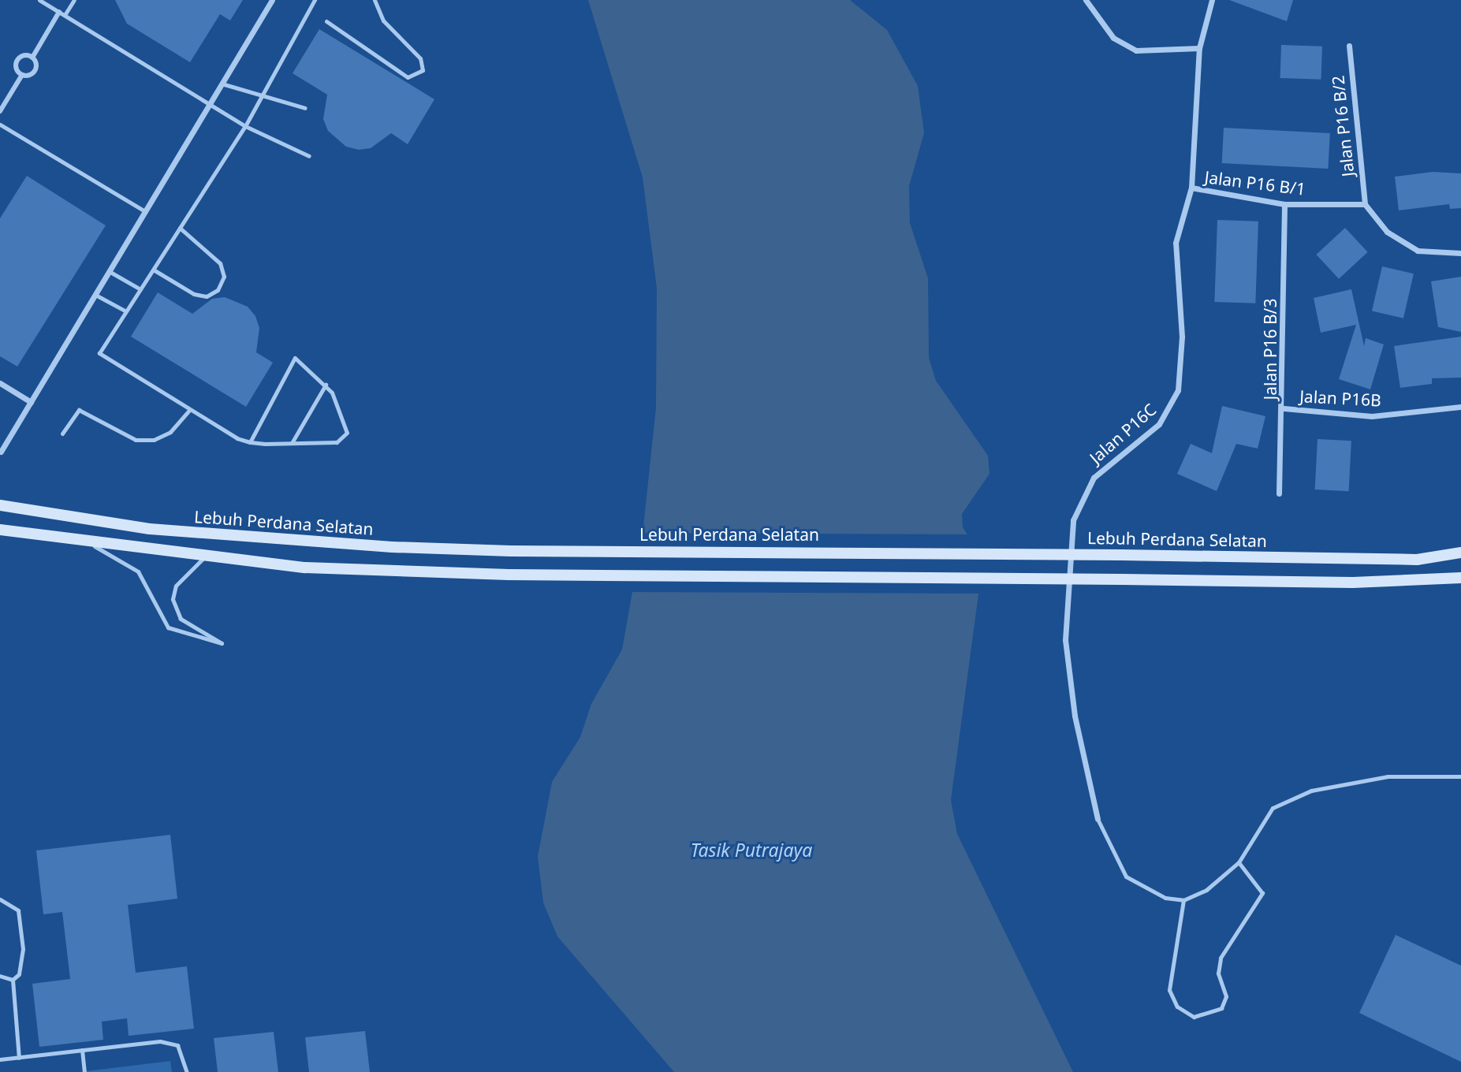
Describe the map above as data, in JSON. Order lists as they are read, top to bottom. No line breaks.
{"streets":{"main road":["Lebuh Perdana Selatan"],"street":["Jalan P16 B/2","Jalan P16 B/1","Jalan P16 B/3","Jalan P16B","Jalan P16C"]},"crossings":[["Jalan P16 B/2","Jalan P16 B/1"],["Jalan P16 B/1","Jalan P16 B/3"],["Jalan P16 B/1","Jalan P16C"],["Jalan P16 B/3","Jalan P16B"]],"water":["Tasik Putrajaya"]}
